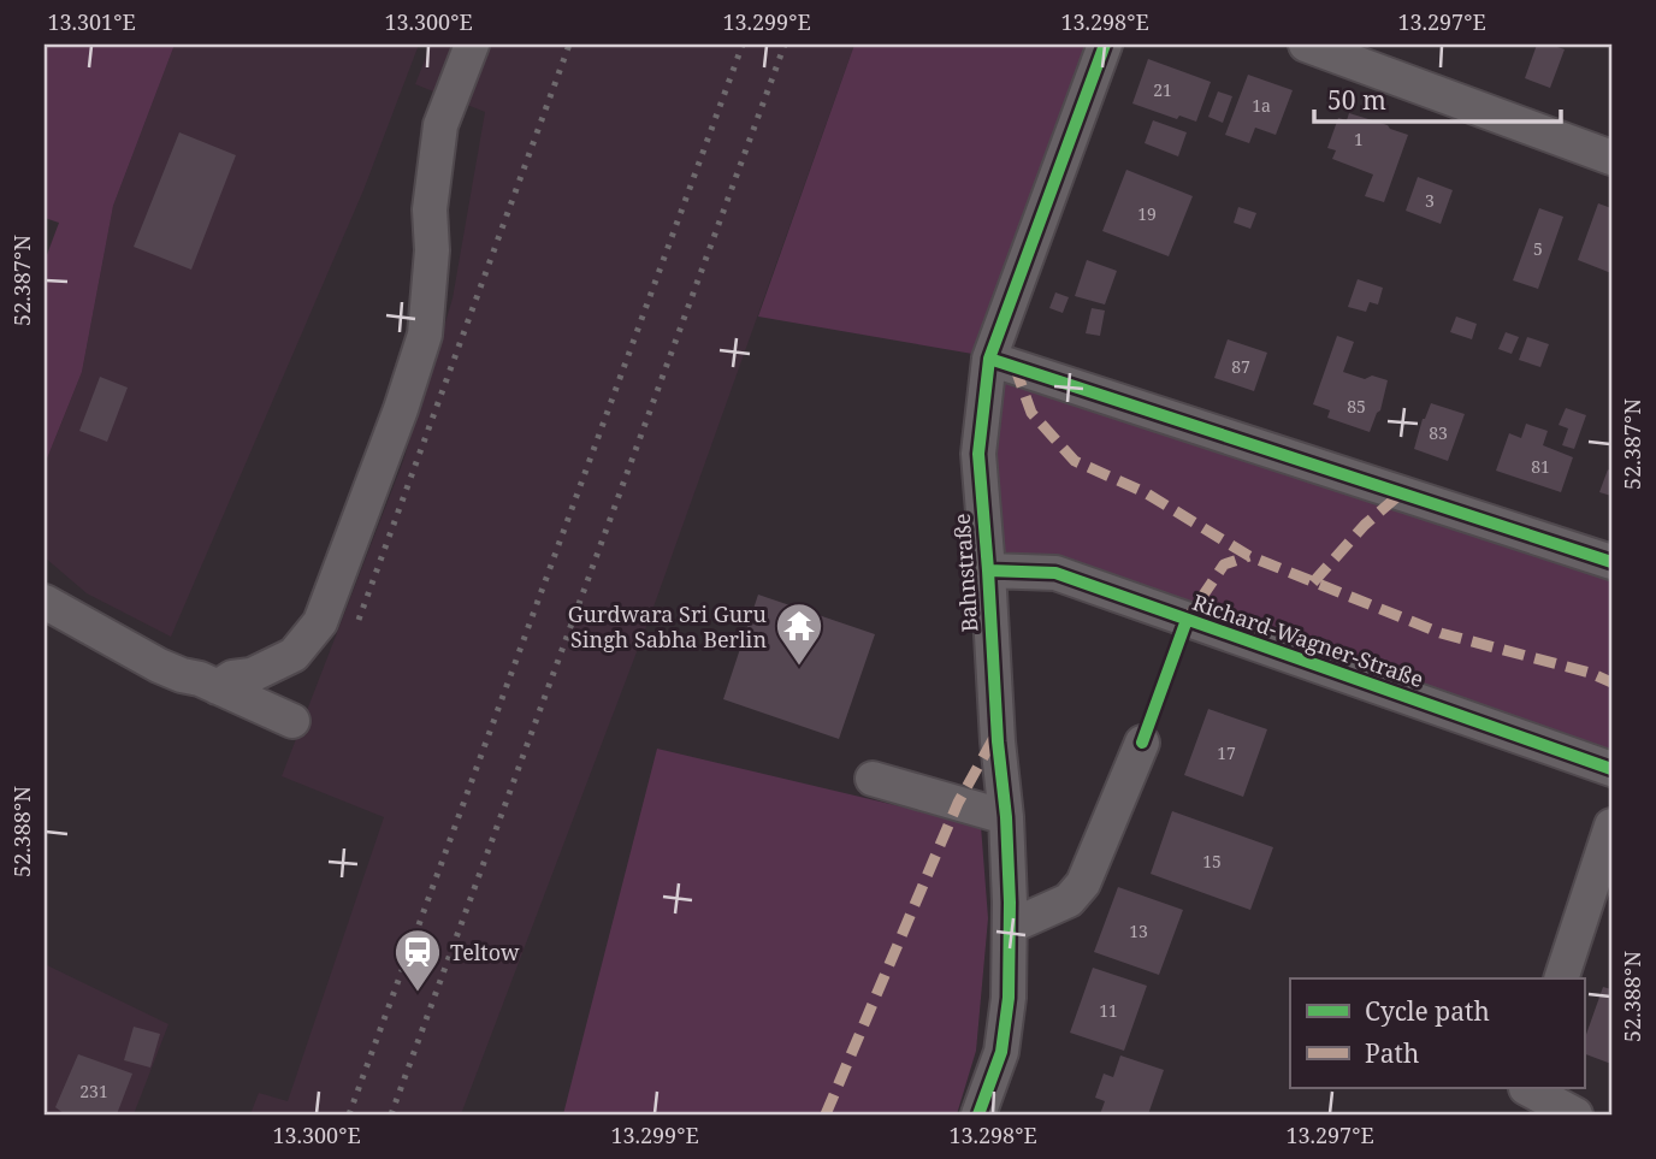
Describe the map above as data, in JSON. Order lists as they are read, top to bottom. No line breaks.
{"streets":{"street":["Bahnstraße","Richard-Wagner-Straße"]},"crossings":[["Bahnstraße","Richard-Wagner-Straße"]],"places":{"temple":["Gurdwara Sri Guru Singh Sabha Berlin"],"station":["Teltow"]},"house_numbers":["21","1a","1","3","19","5","87","85","83","81","17","15","13","11","231"],"legend":["Cycle path","Path"],"scale_bar":"50 m","coordinates":["13.301°E","13.300°E","13.299°E","13.298°E","13.297°E","52.387°N","52.388°N"]}
